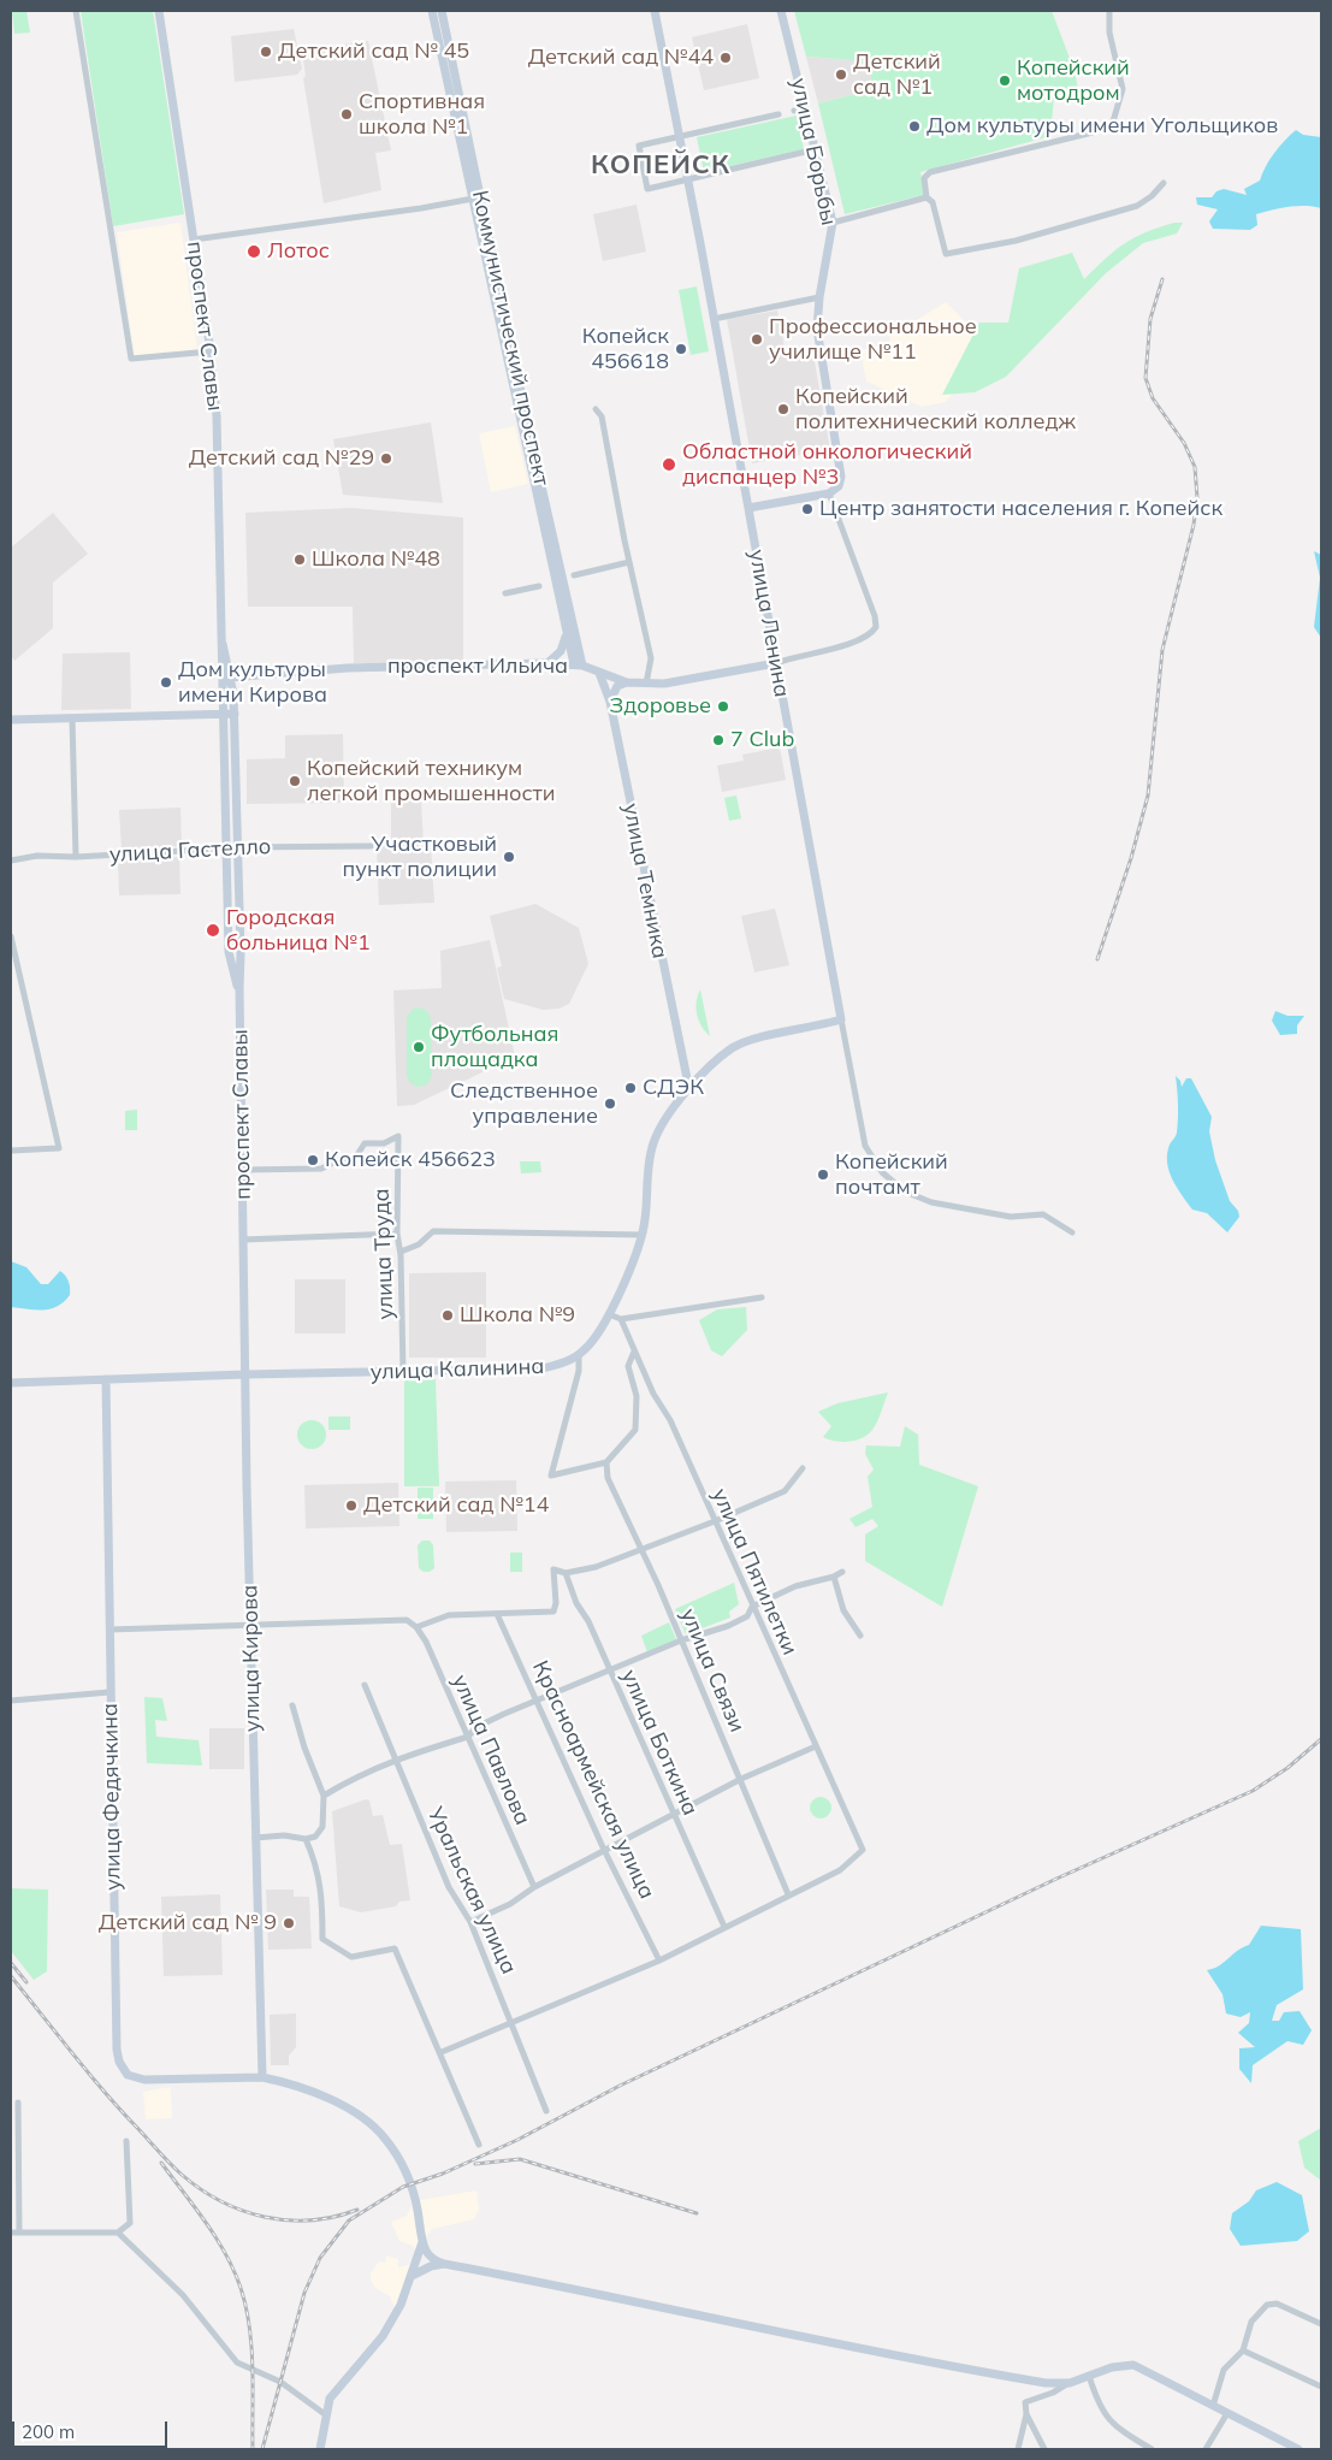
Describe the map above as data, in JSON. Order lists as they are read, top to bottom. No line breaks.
{"streets":{"street":["улица Борьбы","проспект Славы","Коммунистический проспект","улица Ленина","проспект Ильича","улица Гастелло","улица Темника","улица Труда","улица Калинина","улица Пятилетки","улица Кирова","улица Связи","улица Боткина","улица Павлова","Красноармейская улица","улица Федячкина","Уральская улица"]},"crossings":[["улица Борьбы","проспект Ильича"],["проспект Славы","проспект Ильича"],["проспект Славы","улица Гастелло"],["проспект Славы","улица Труда"],["проспект Славы","улица Кирова"],["Коммунистический проспект","проспект Ильича"],["улица Ленина","проспект Ильича"],["улица Ленина","улица Калинина"],["проспект Ильича","улица Темника"],["улица Темника","улица Калинина"],["улица Труда","улица Калинина"],["улица Калинина","улица Кирова"],["улица Калинина","улица Федячкина"],["улица Пятилетки","улица Связи"],["улица Кирова","улица Федячкина"]],"districts":["КОПЕЙСК"],"places":["Детский сад № 45","Детский сад №44","Детский сад №1","Копейский мотодром","Спортивная школа №1","Дом культуры имени Угольщиков","Лотос","Профессиональное училище №11","Копейск 456618","Копейский политехнический колледж","Детский сад №29","Областной онкологический диспанцер №3","Центр занятости населения г. Копейск","Школа №48","Дом культуры имени Кирова","Здоровье","7 Club","Копейский техникум легкой промышенности","Участковый пункт полиции","Городская больница №1","Футбольная площадка","СДЭК","Следственное управление","Копейск 456623","Копейский почтамт","Школа №9","Детский сад №14","Детский сад № 9"],"scale_bar":"200 m"}
